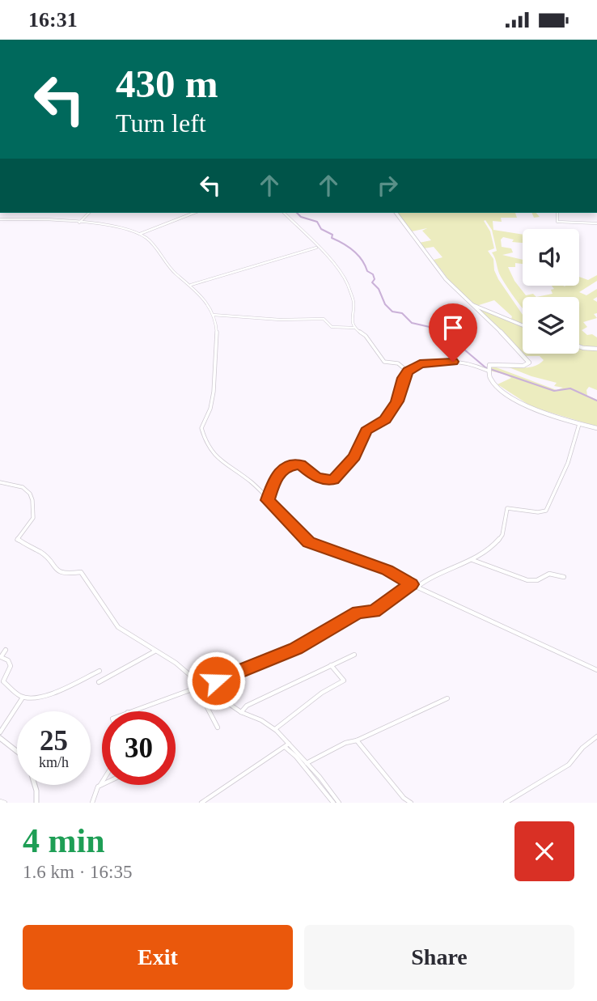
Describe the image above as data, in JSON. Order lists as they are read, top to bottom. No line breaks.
{"page":{"status":"16:31","turn":["430 m","Turn left"],"speed":"25 km/h","limit":"30","heading":["4 min","1.6 km · 16:35"],"buttons":["Exit","Share"]}}
